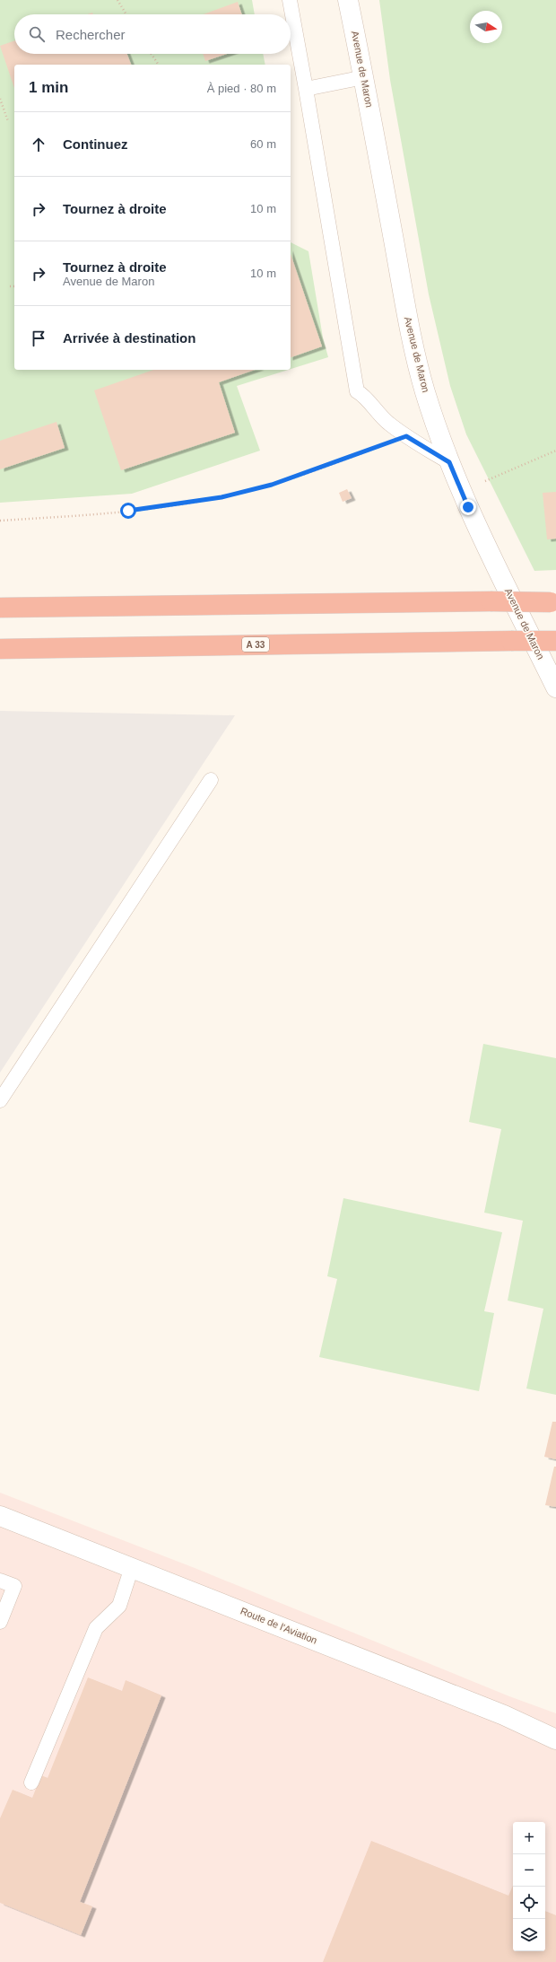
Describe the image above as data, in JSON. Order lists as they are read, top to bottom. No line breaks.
{"streets":{"highway":["A 33"],"street":["Avenue de Maron","Route de l'Aviation"]},"north":"right","page":{"search":"Rechercher","heading":["1 min","À pied · 80 m"],"list":[["Continuez","60 m"],["Tournez à droite","10 m"],["Tournez à droite","Avenue de Maron","10 m"],"Arrivée à destination"],"map_buttons":["+","−"]}}
